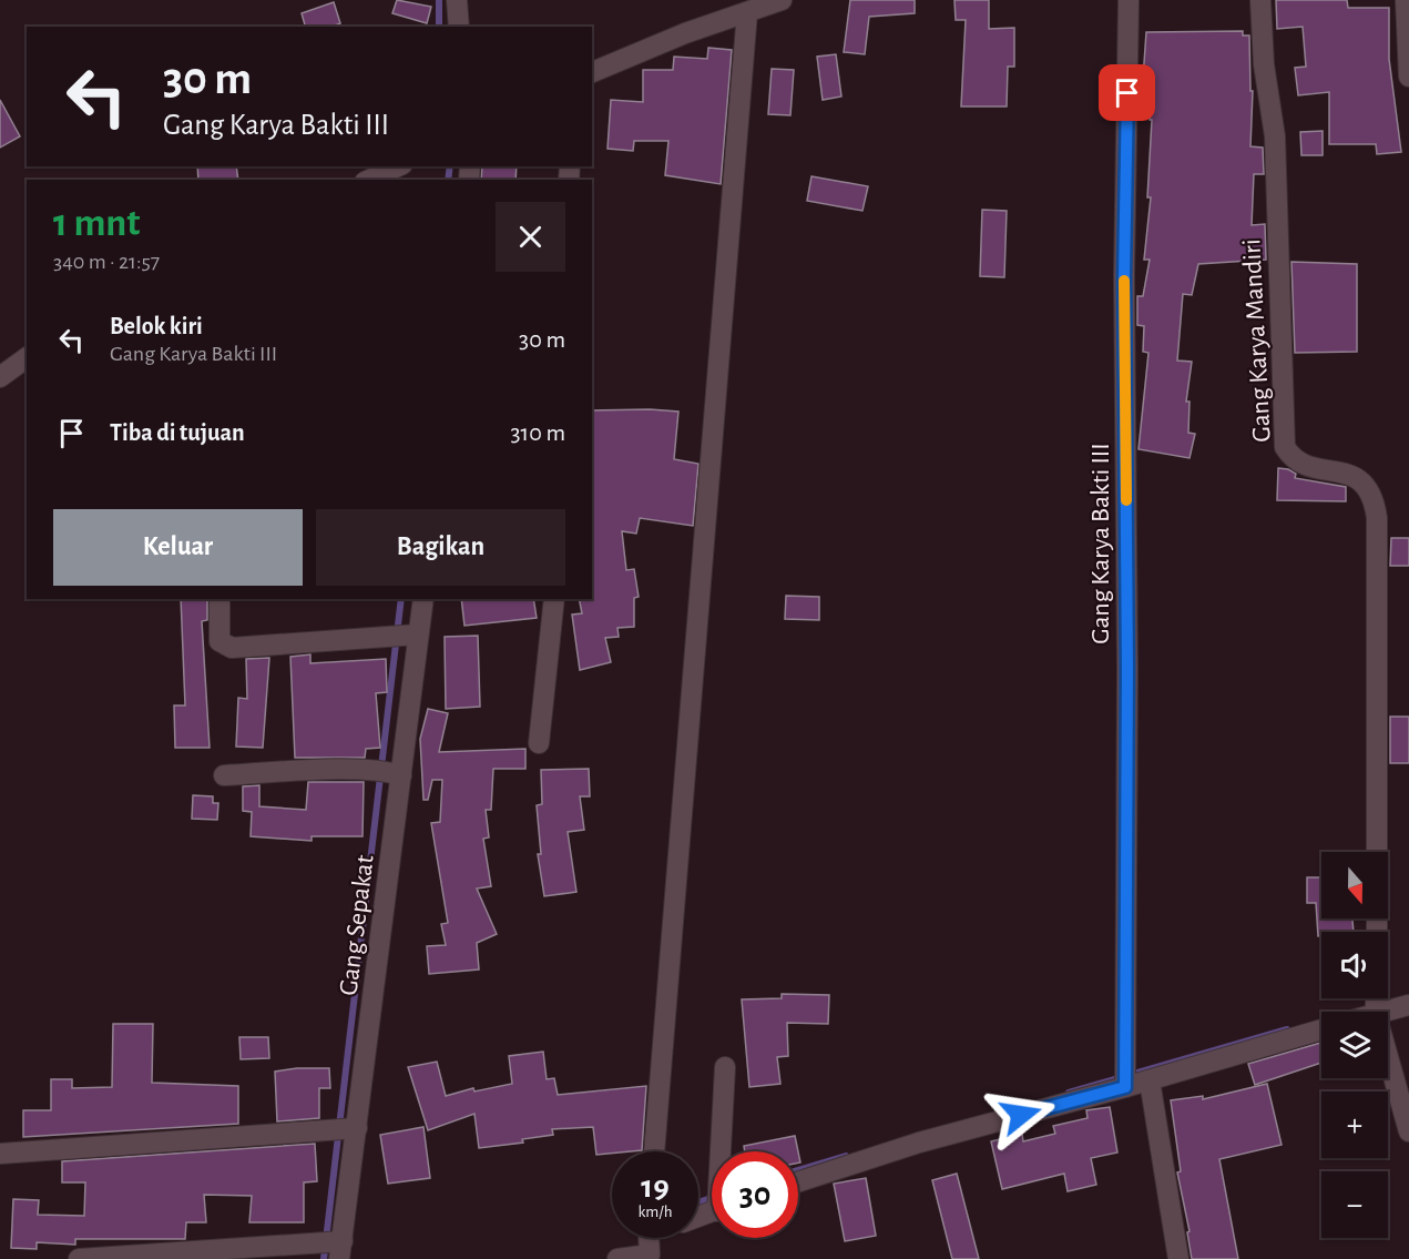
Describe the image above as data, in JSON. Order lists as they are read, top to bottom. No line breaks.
{"streets":{"street":["Gang Karya Mandiri","Gang Karya Bakti III","Gang Sepakat"]},"north":"bottom","page":{"turn":["30 m","Gang Karya Bakti III"],"heading":["1 mnt","340 m · 21:57"],"list":[{"name":"Belok kiri","note":"Gang Karya Bakti III","value":"30 m"},{"name":"Tiba di tujuan","value":"310 m"}],"buttons":["Keluar","Bagikan"],"map_buttons":["+","−"],"speed":"19 km/h","limit":"30"}}
